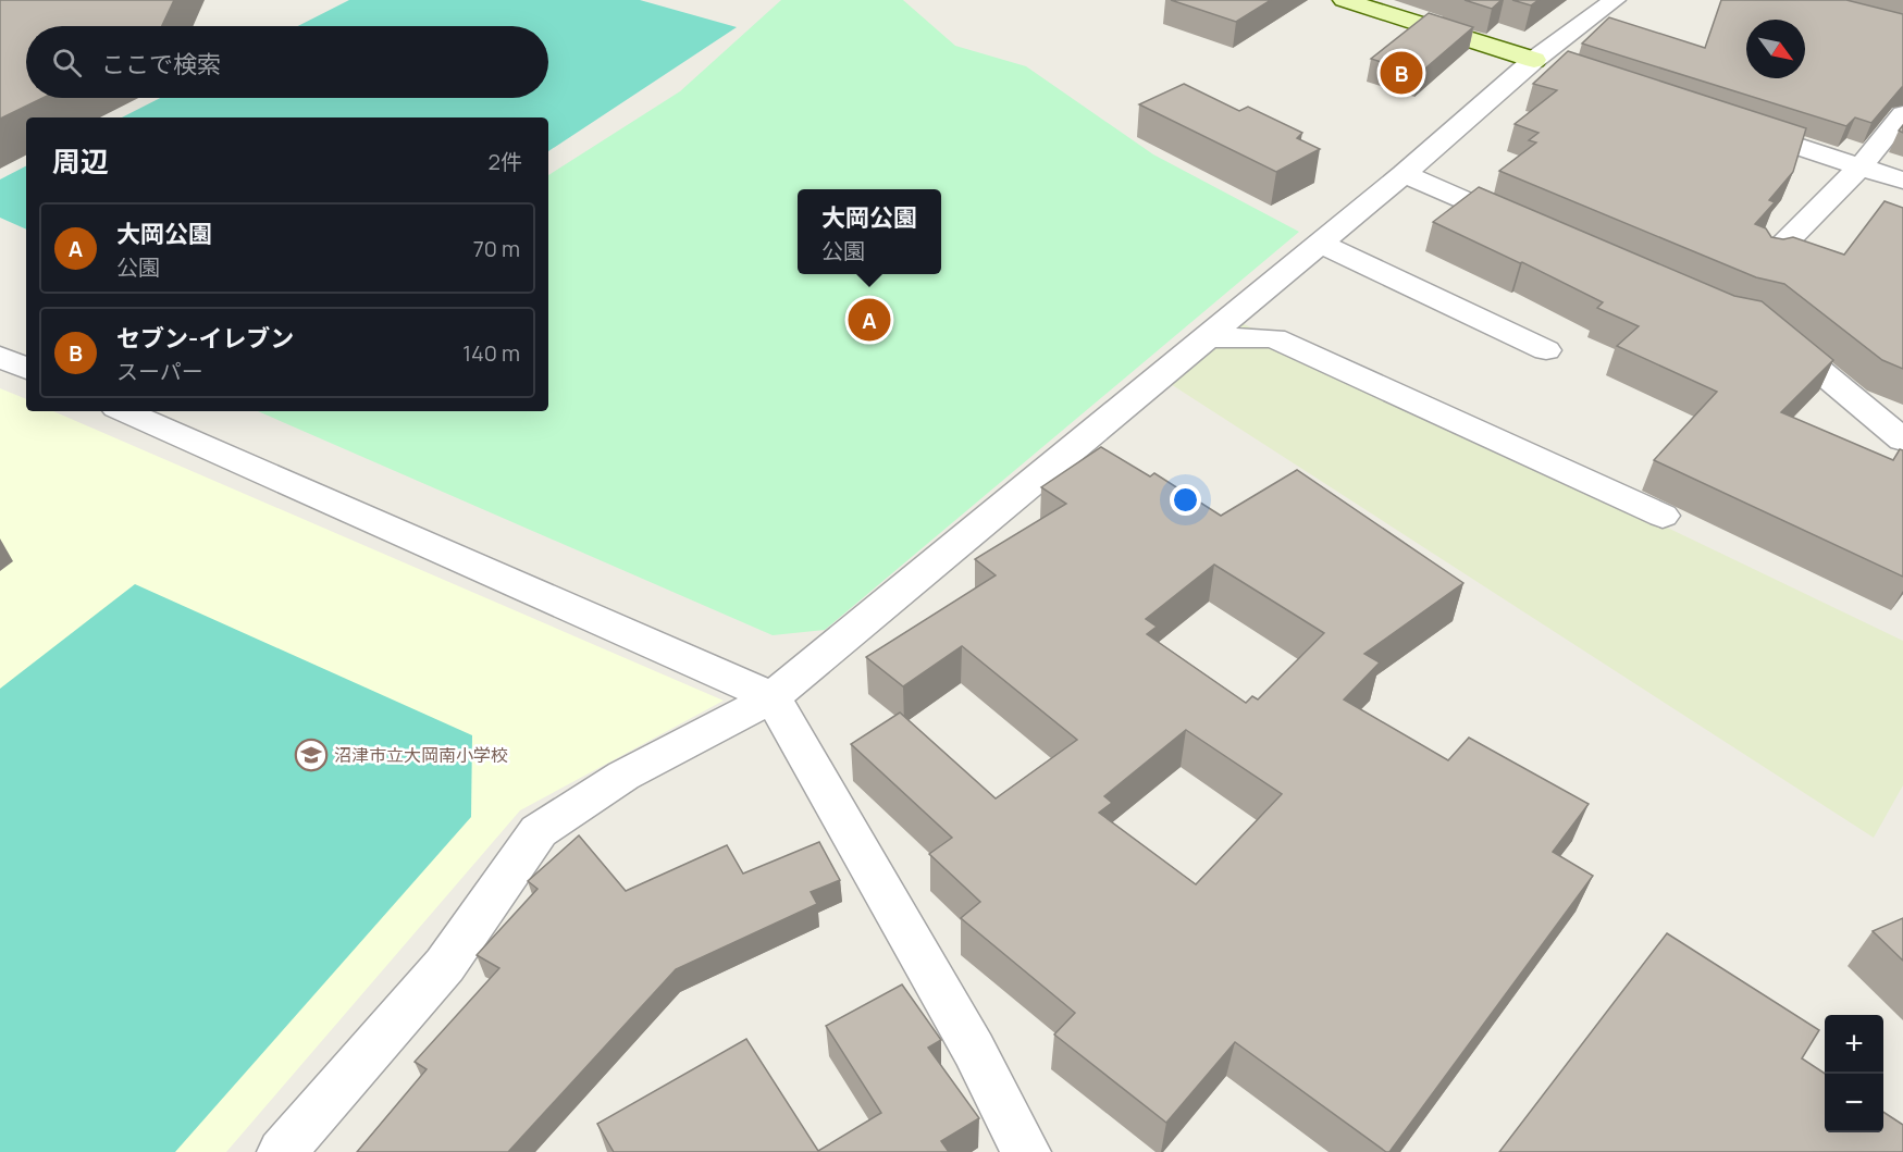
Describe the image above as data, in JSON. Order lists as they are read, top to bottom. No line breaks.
{"places":{"school or university":["沼津市立大岡南小学校"]},"north":"bottom right","page":{"search":"ここで検索","pins":["B","A"],"heading":["周辺","2件"],"popup":["大岡公園","公園"],"list":[{"mark":"A","name":"大岡公園","note":"公園","value":"70 m"},{"mark":"B","name":"セブン-イレブン","note":"スーパー","value":"140 m"}],"map_buttons":["+","−"]}}
